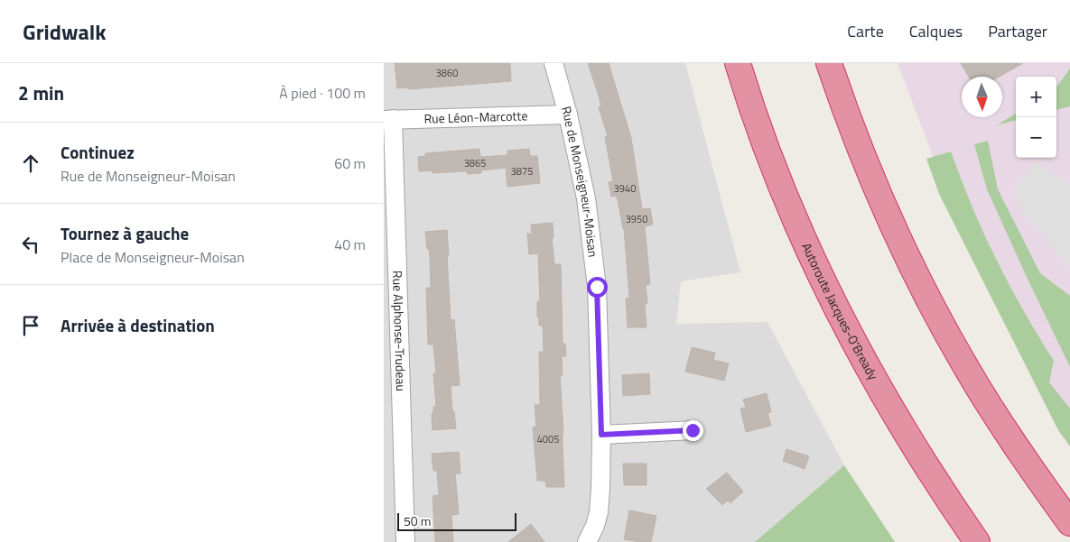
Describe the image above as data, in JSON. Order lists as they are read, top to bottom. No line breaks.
{"streets":{"highway":["Autoroute Jacques-O'Bready"],"street":["Rue Léon-Marcotte","Rue de Monseigneur-Moisan","Rue Alphonse-Trudeau"]},"crossings":[["Rue Léon-Marcotte","Rue de Monseigneur-Moisan"],["Rue Léon-Marcotte","Rue Alphonse-Trudeau"]],"house_numbers":["3860","3865","3875","3940","3950","4005"],"scale_bar":"50 m","north":"bottom","page":{"header":"Gridwalk","nav":["Carte","Calques","Partager"],"heading":["2 min","À pied · 100 m"],"map_buttons":["+","−"],"list":[["Continuez","Rue de Monseigneur-Moisan","60 m"],["Tournez à gauche","Place de Monseigneur-Moisan","40 m"],"Arrivée à destination"],"scale":"50 m"}}
